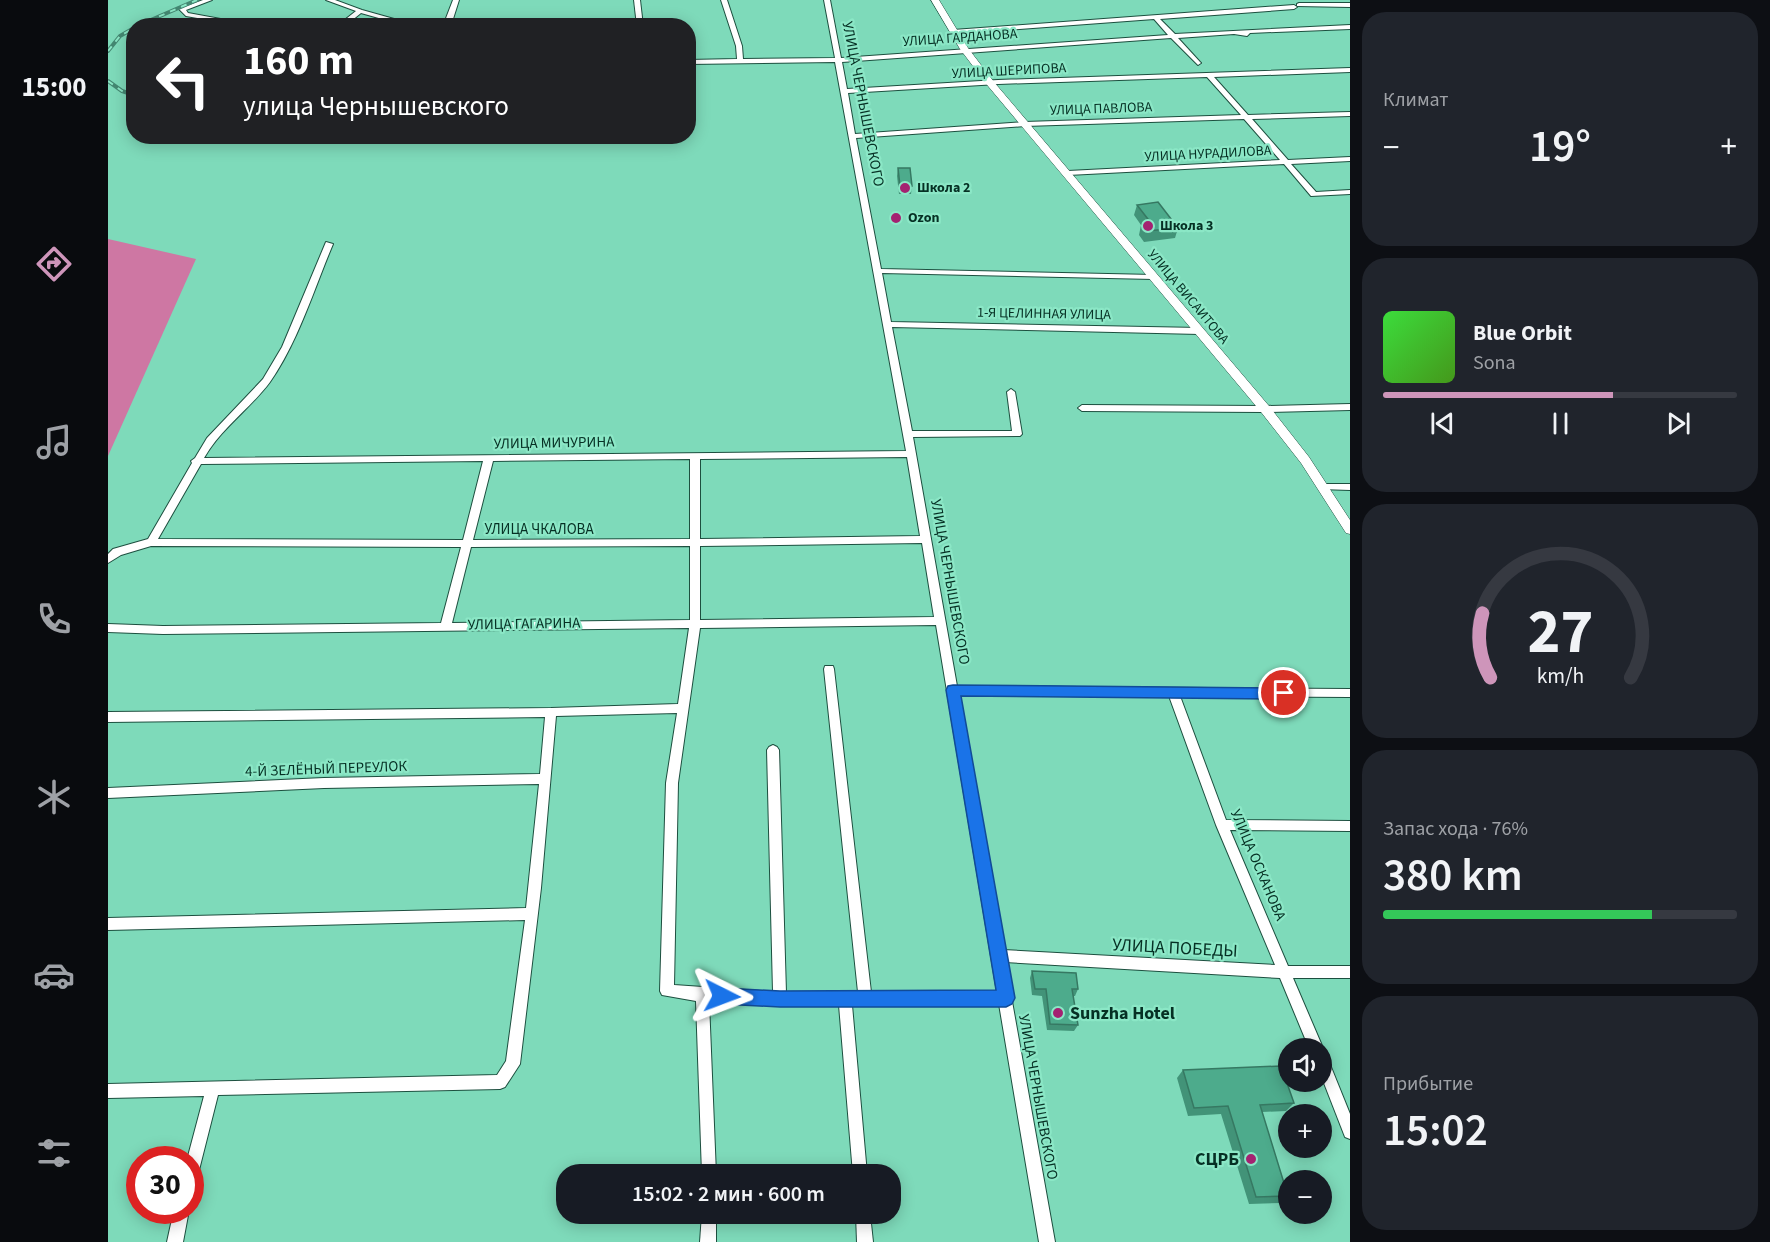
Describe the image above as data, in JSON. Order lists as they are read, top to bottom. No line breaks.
{"streets":{"street":["УЛИЦА ГАРДАНОВА","УЛИЦА ШЕРИПОВА","УЛИЦА ЧЕРНЫШЕВСКОГО","УЛИЦА ПАВЛОВА","УЛИЦА НУРАДИЛОВА","УЛИЦА ВИСАИТОВА","1-Я ЦЕЛИННАЯ УЛИЦА","УЛИЦА МИЧУРИНА","УЛИЦА ЧКАЛОВА","УЛИЦА ГАГАРИНА","4-Й ЗЕЛЁНЫЙ ПЕРЕУЛОК","УЛИЦА ОСКАНОВА","УЛИЦА ПОБЕДЫ"]},"crossings":[["УЛИЦА ГАРДАНОВА","УЛИЦА ЧЕРНЫШЕВСКОГО"],["УЛИЦА ГАРДАНОВА","УЛИЦА ВИСАИТОВА"],["УЛИЦА ШЕРИПОВА","УЛИЦА ЧЕРНЫШЕВСКОГО"],["УЛИЦА ШЕРИПОВА","УЛИЦА ВИСАИТОВА"],["УЛИЦА ЧЕРНЫШЕВСКОГО","УЛИЦА ПАВЛОВА"],["УЛИЦА ЧЕРНЫШЕВСКОГО","1-Я ЦЕЛИННАЯ УЛИЦА"],["УЛИЦА ЧЕРНЫШЕВСКОГО","УЛИЦА МИЧУРИНА"],["УЛИЦА ЧЕРНЫШЕВСКОГО","УЛИЦА ЧКАЛОВА"],["УЛИЦА ЧЕРНЫШЕВСКОГО","УЛИЦА ГАГАРИНА"],["УЛИЦА ЧЕРНЫШЕВСКОГО","УЛИЦА ПОБЕДЫ"],["УЛИЦА ПАВЛОВА","УЛИЦА ВИСАИТОВА"],["УЛИЦА НУРАДИЛОВА","УЛИЦА ВИСАИТОВА"],["УЛИЦА ВИСАИТОВА","1-Я ЦЕЛИННАЯ УЛИЦА"],["УЛИЦА ОСКАНОВА","УЛИЦА ПОБЕДЫ"]],"places":["Школа 2","Ozon","Школа 3","Sunzha Hotel","СЦРБ"],"page":{"tabs":"15:00","tile":["Климат",["Запас хода · 76%","380 km"],["Прибытие","15:02"]],"turn":["160 m","улица Чернышевского"],"heat":["−","19°","+"],"song":["Blue Orbit","Sona"],"map_buttons":["+","−"],"limit":"30","trip":"15:02 · 2 мин · 600 m","gauge":["27","km/h"]}}
